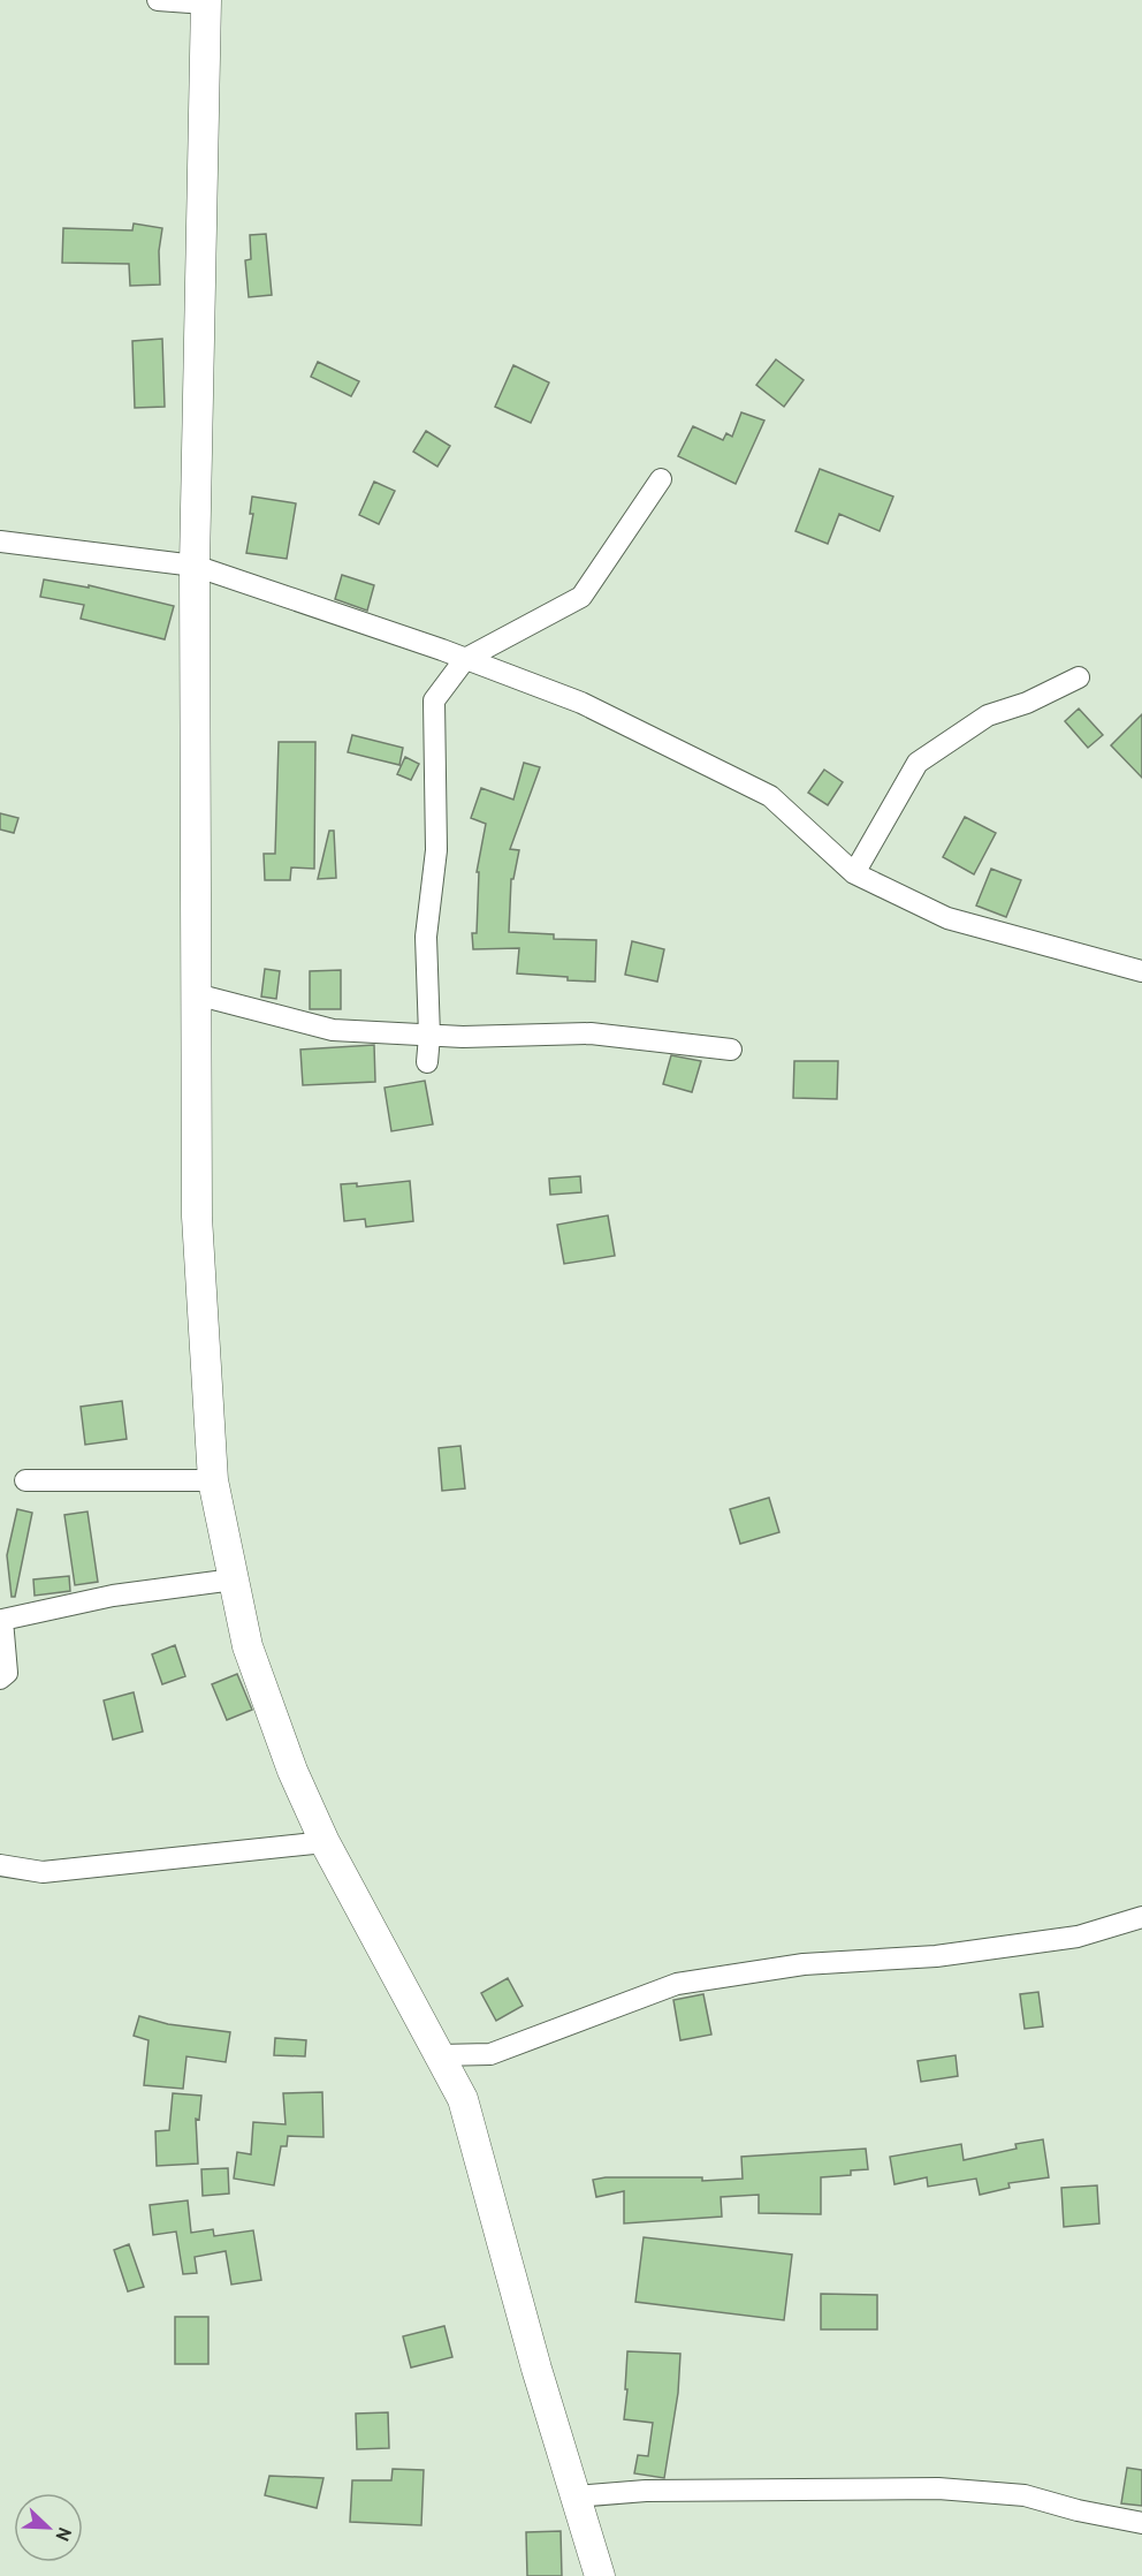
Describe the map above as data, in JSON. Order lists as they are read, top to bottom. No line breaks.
{"north":"bottom right"}
